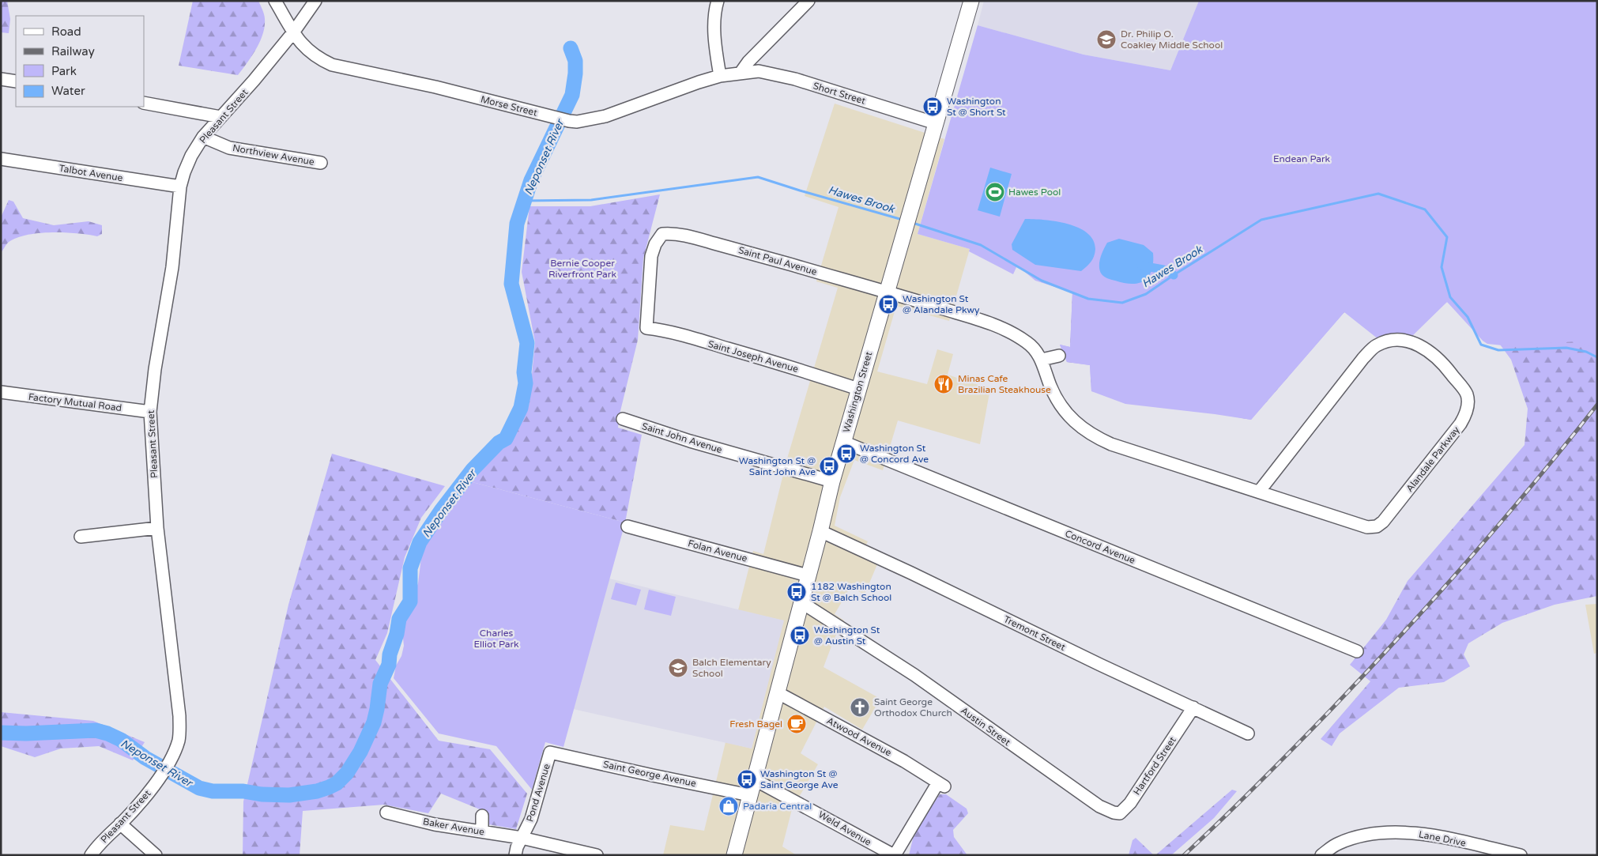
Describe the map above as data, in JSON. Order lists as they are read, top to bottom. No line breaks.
{"streets":{"main road":["Washington Street"],"street":["Short Street","Morse Street","Pleasant Street","Northview Avenue","Talbot Avenue","Saint Paul Avenue","Saint Joseph Avenue","Factory Mutual Road","Saint John Avenue","Alandale Parkway","Concord Avenue","Folan Avenue","Tremont Street","Austin Street","Atwood Avenue","Hartford Street","Saint George Avenue","Pond Avenue","Baker Avenue","Weld Avenue","Lane Drive"]},"crossings":[["Short Street","Morse Street"],["Short Street","Washington Street"],["Morse Street","Pleasant Street"],["Pleasant Street","Northview Avenue"],["Pleasant Street","Talbot Avenue"],["Pleasant Street","Factory Mutual Road"],["Saint Paul Avenue","Saint Joseph Avenue"],["Saint Paul Avenue","Washington Street"],["Saint Paul Avenue","Alandale Parkway"],["Saint Joseph Avenue","Washington Street"],["Washington Street","Saint John Avenue"],["Washington Street","Alandale Parkway"],["Washington Street","Concord Avenue"],["Washington Street","Folan Avenue"],["Washington Street","Tremont Street"],["Washington Street","Austin Street"],["Washington Street","Atwood Avenue"],["Washington Street","Saint George Avenue"],["Washington Street","Weld Avenue"],["Tremont Street","Hartford Street"],["Austin Street","Hartford Street"],["Atwood Avenue","Weld Avenue"],["Saint George Avenue","Pond Avenue"],["Pond Avenue","Baker Avenue"]],"water":["Neponset River","Hawes Brook"],"parks":["Endean Park","Bernie Cooper Riverfront Park","Charles Elliot Park"],"places":{"school or university":["Dr. Philip O. Coakley Middle School","Balch Elementary School"],"bus stop":["Washington St @ Short St","Washington St @ Alandale Pkwy","Washington St @ Concord Ave","Washington St @ Saint John Ave","1182 Washington St @ Balch School","Washington St @ Austin St","Washington St @ Saint George Ave"],"sports":["Hawes Pool"],"restaurant":["Minas Cafe Brazilian Steakhouse"],"church":["Saint George Orthodox Church"],"cafe":["Fresh Bagel"],"shop":["Padaria Central"]},"legend":["Road","Railway","Park","Water"]}
